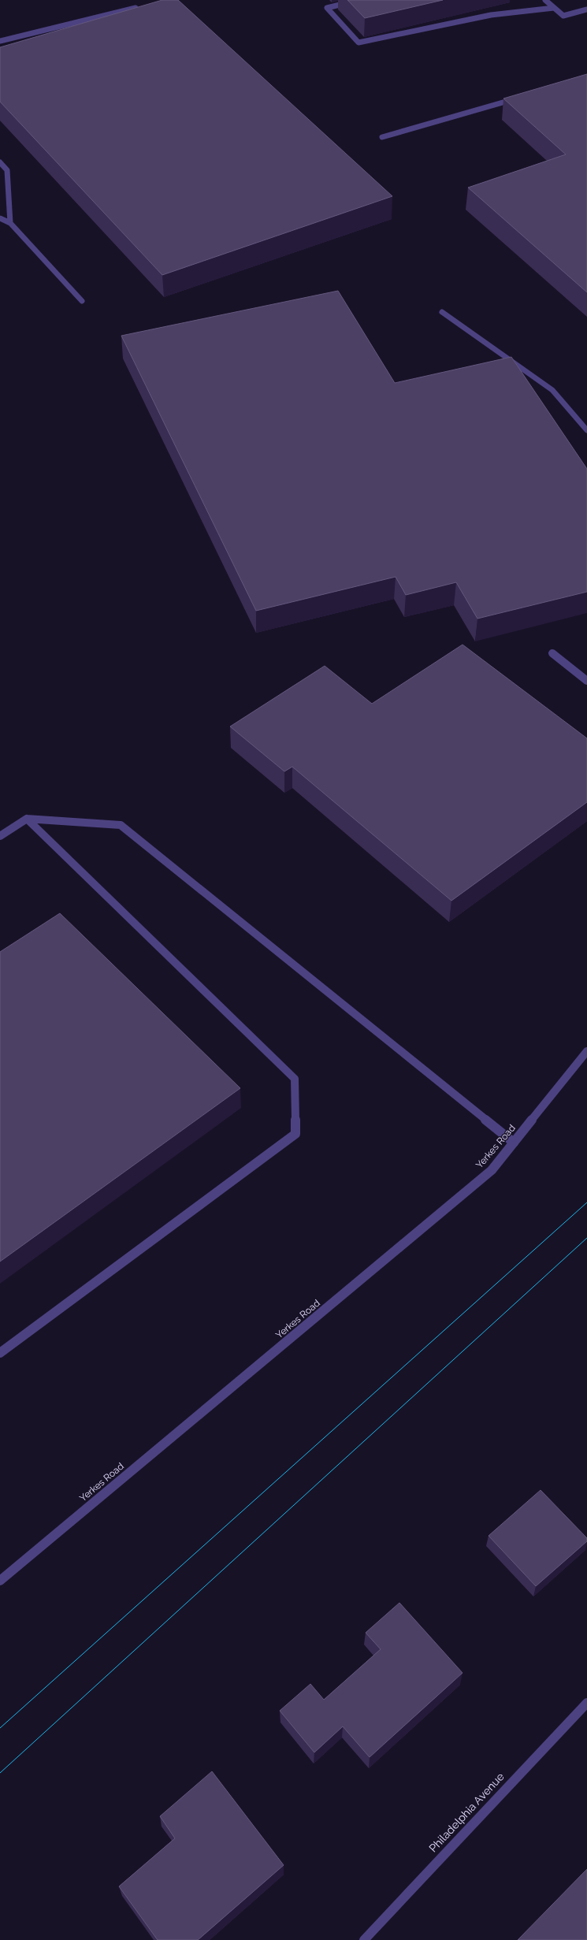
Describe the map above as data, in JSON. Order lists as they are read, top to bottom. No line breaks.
{"streets":{"street":["Yerkes Road","Philadelphia Avenue"]}}
